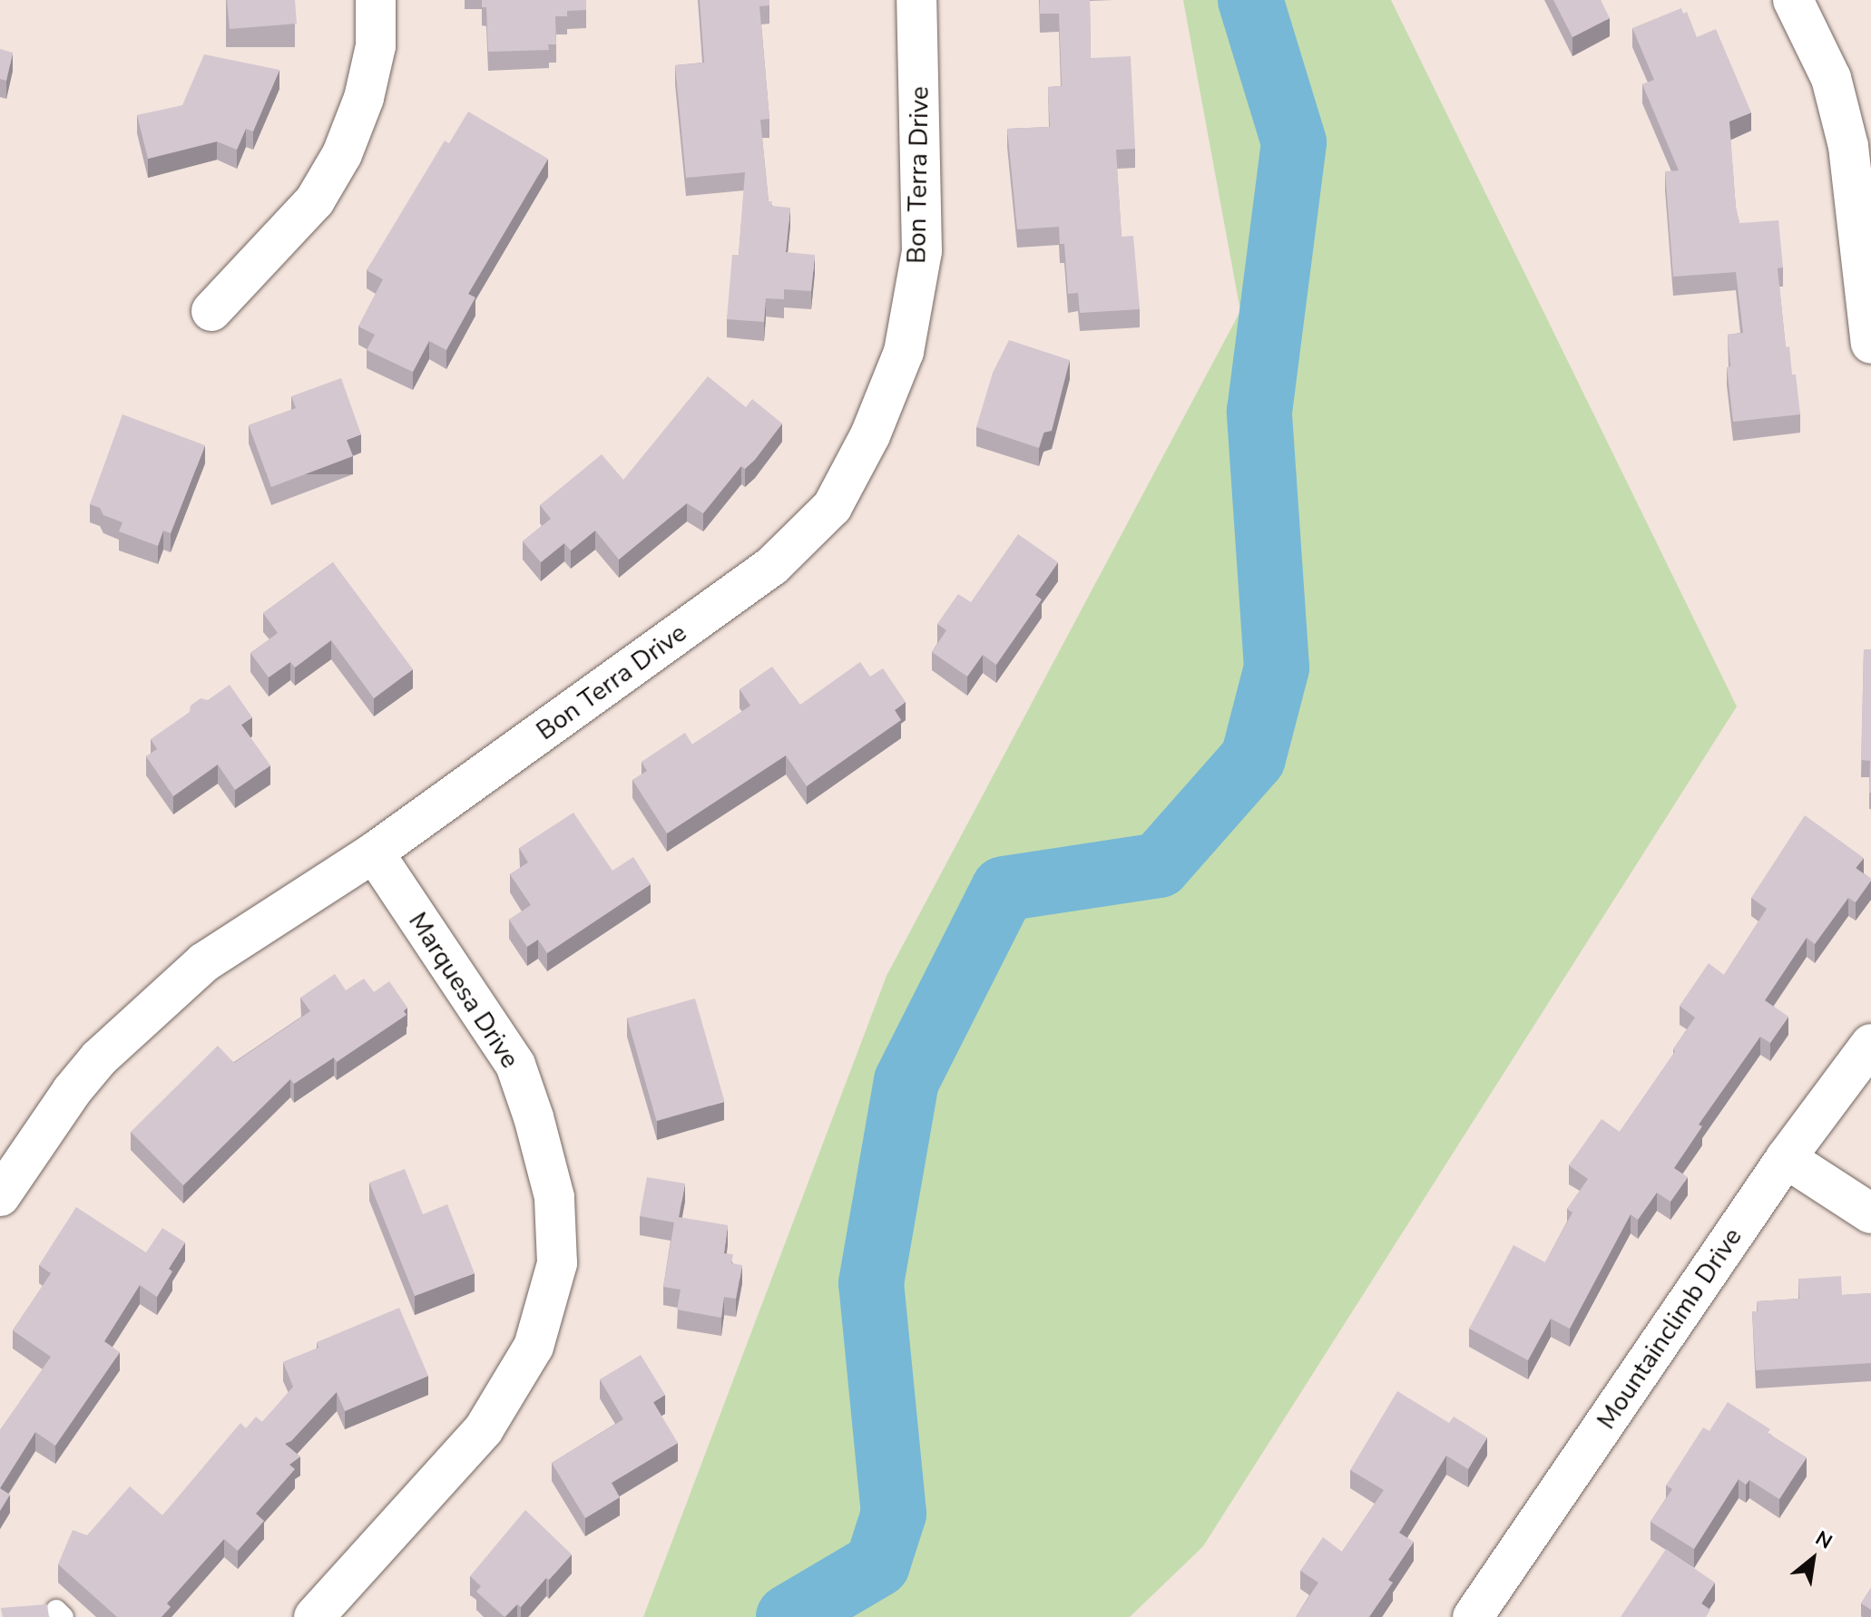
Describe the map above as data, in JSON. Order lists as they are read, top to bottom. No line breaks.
{"streets":{"street":["Bon Terra Drive","Marquesa Drive","Mountainclimb Drive"]},"crossings":[["Bon Terra Drive","Marquesa Drive"]],"north":"top right"}
